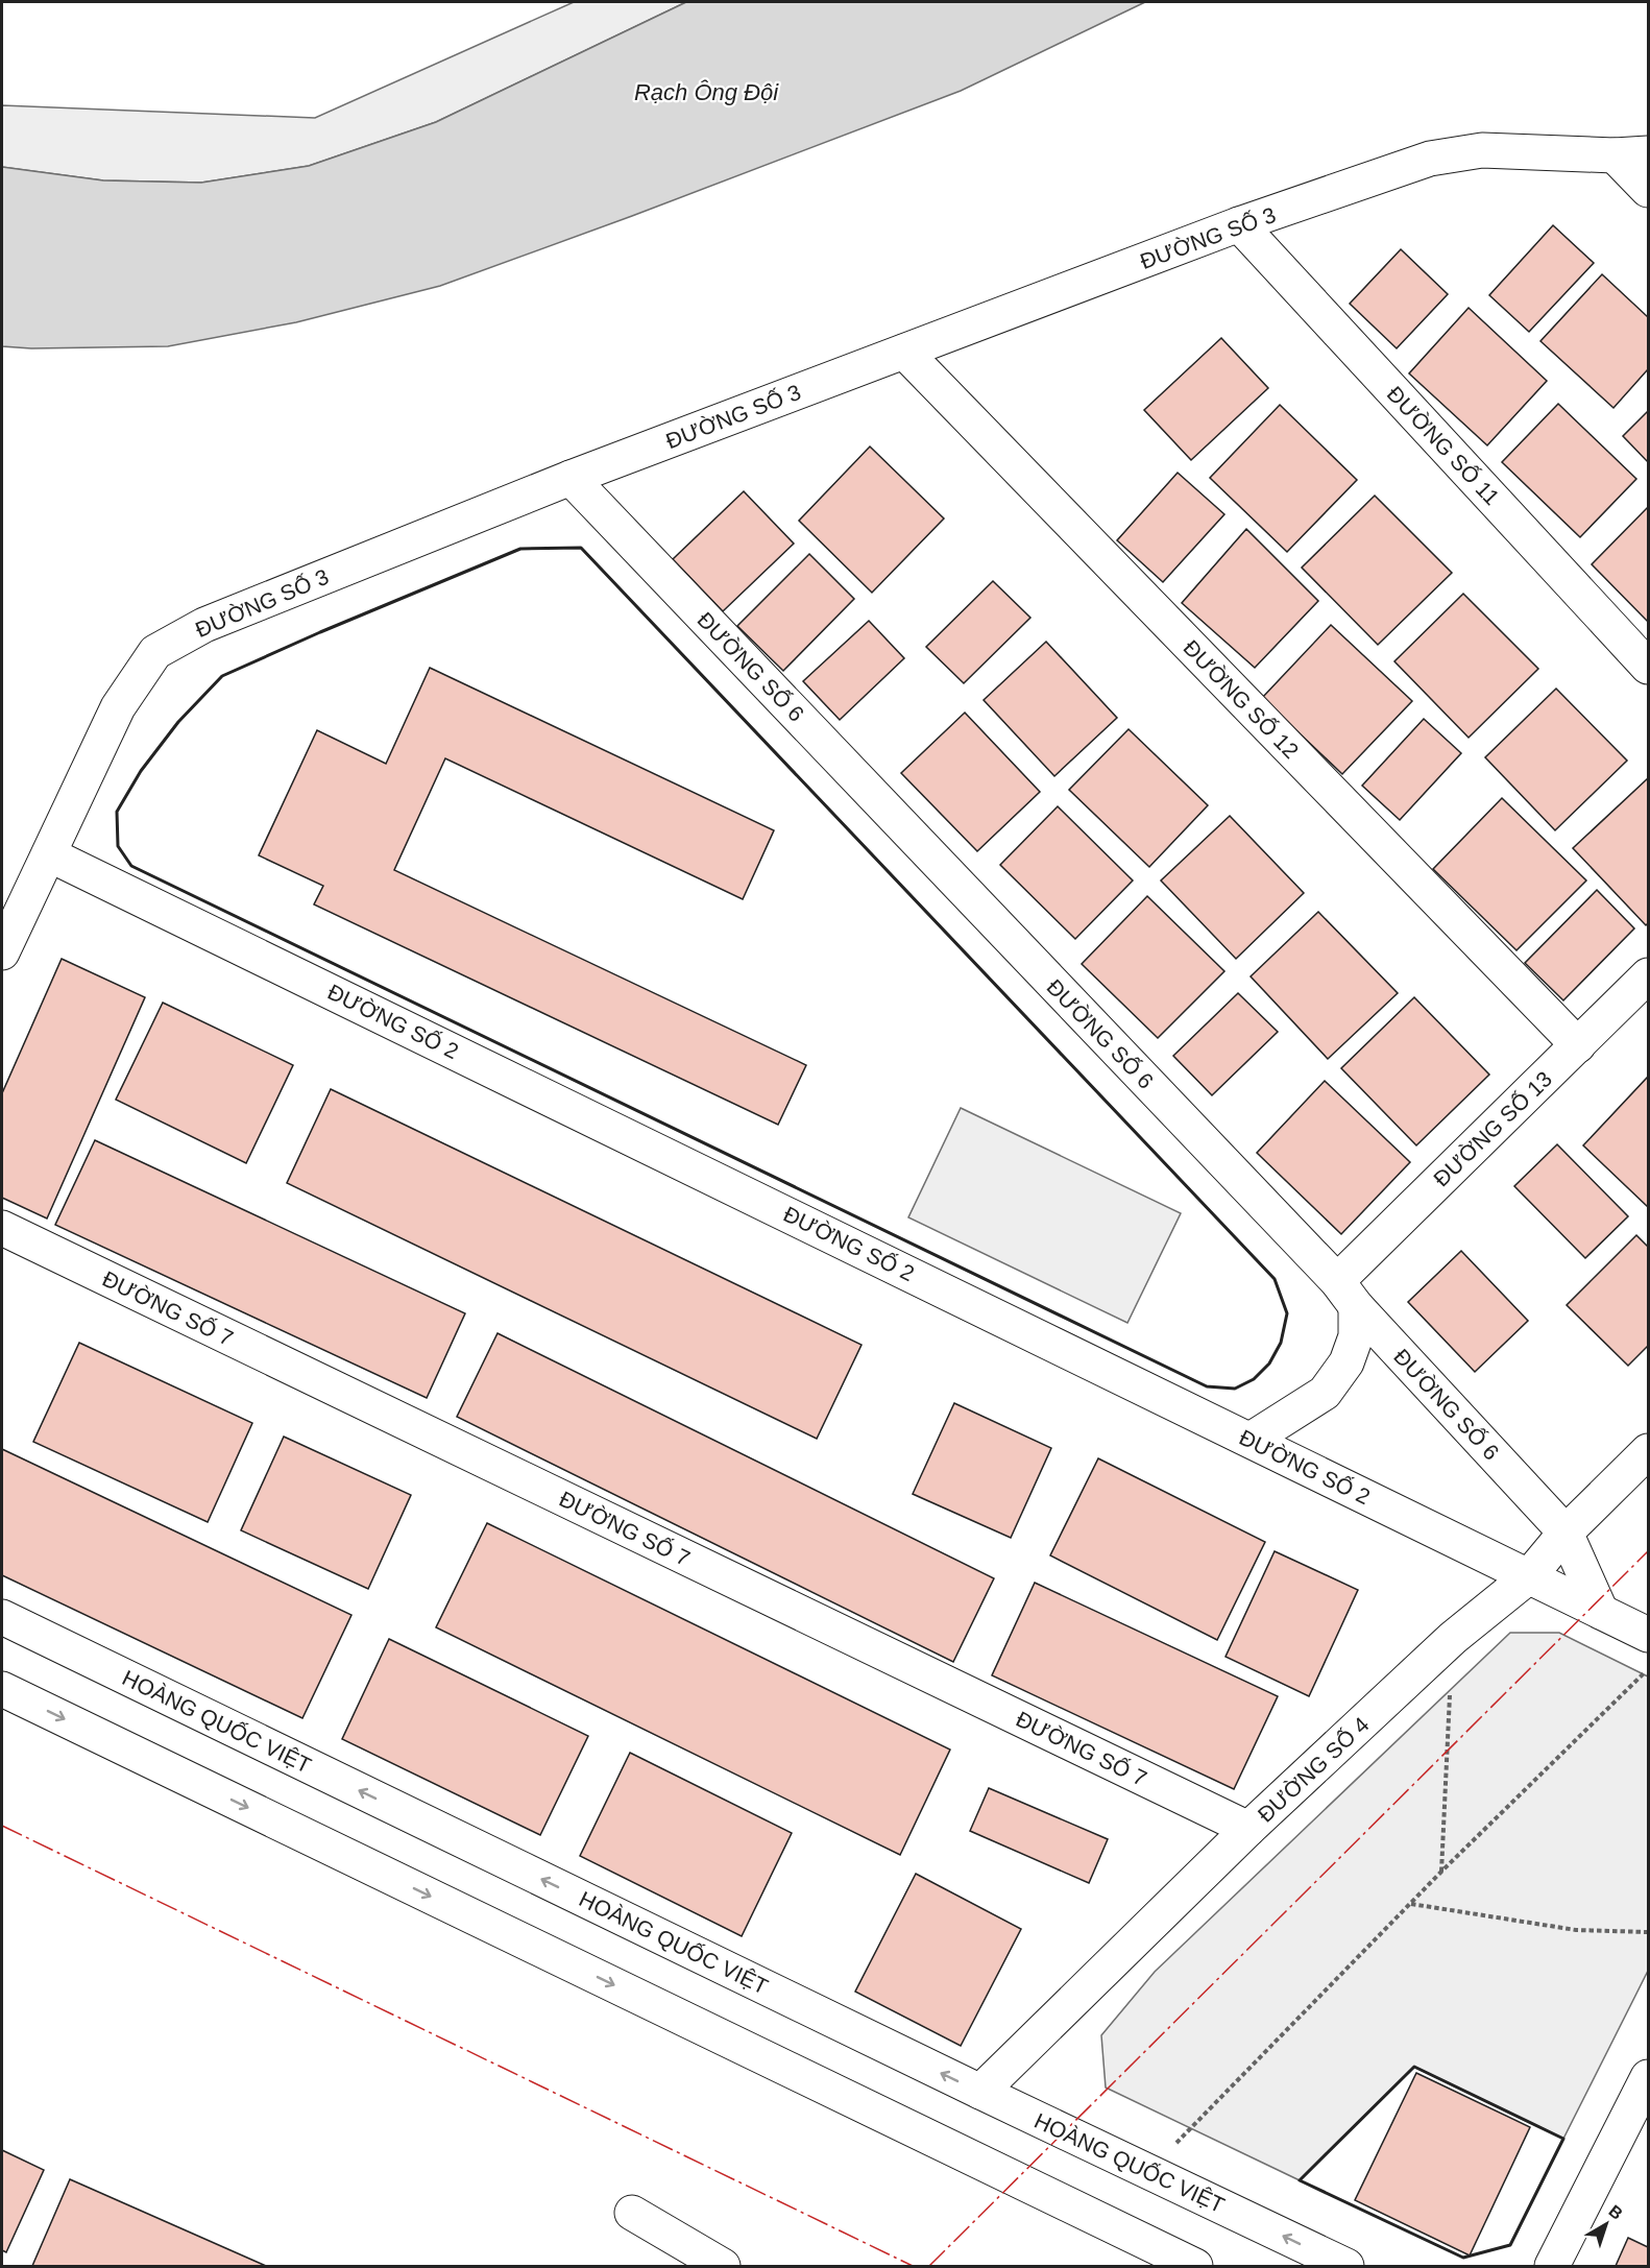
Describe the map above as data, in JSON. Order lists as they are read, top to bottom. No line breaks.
{"streets":{"street":["ĐƯỜNG SỐ 3","ĐƯỜNG SỐ 11","ĐƯỜNG SỐ 6","ĐƯỜNG SỐ 12","ĐƯỜNG SỐ 2","ĐƯỜNG SỐ 13","ĐƯỜNG SỐ 7","HOÀNG QUỐC VIỆT","ĐƯỜNG SỐ 4"]},"crossings":[["ĐƯỜNG SỐ 3","ĐƯỜNG SỐ 11"],["ĐƯỜNG SỐ 3","ĐƯỜNG SỐ 6"],["ĐƯỜNG SỐ 3","ĐƯỜNG SỐ 12"],["ĐƯỜNG SỐ 3","ĐƯỜNG SỐ 2"],["ĐƯỜNG SỐ 6","ĐƯỜNG SỐ 2"],["ĐƯỜNG SỐ 6","ĐƯỜNG SỐ 13"],["ĐƯỜNG SỐ 6","ĐƯỜNG SỐ 4"],["ĐƯỜNG SỐ 12","ĐƯỜNG SỐ 13"],["ĐƯỜNG SỐ 2","ĐƯỜNG SỐ 4"],["ĐƯỜNG SỐ 7","ĐƯỜNG SỐ 4"],["HOÀNG QUỐC VIỆT","ĐƯỜNG SỐ 4"]],"water":["Rạch Ông Đội"],"north":"top right"}
